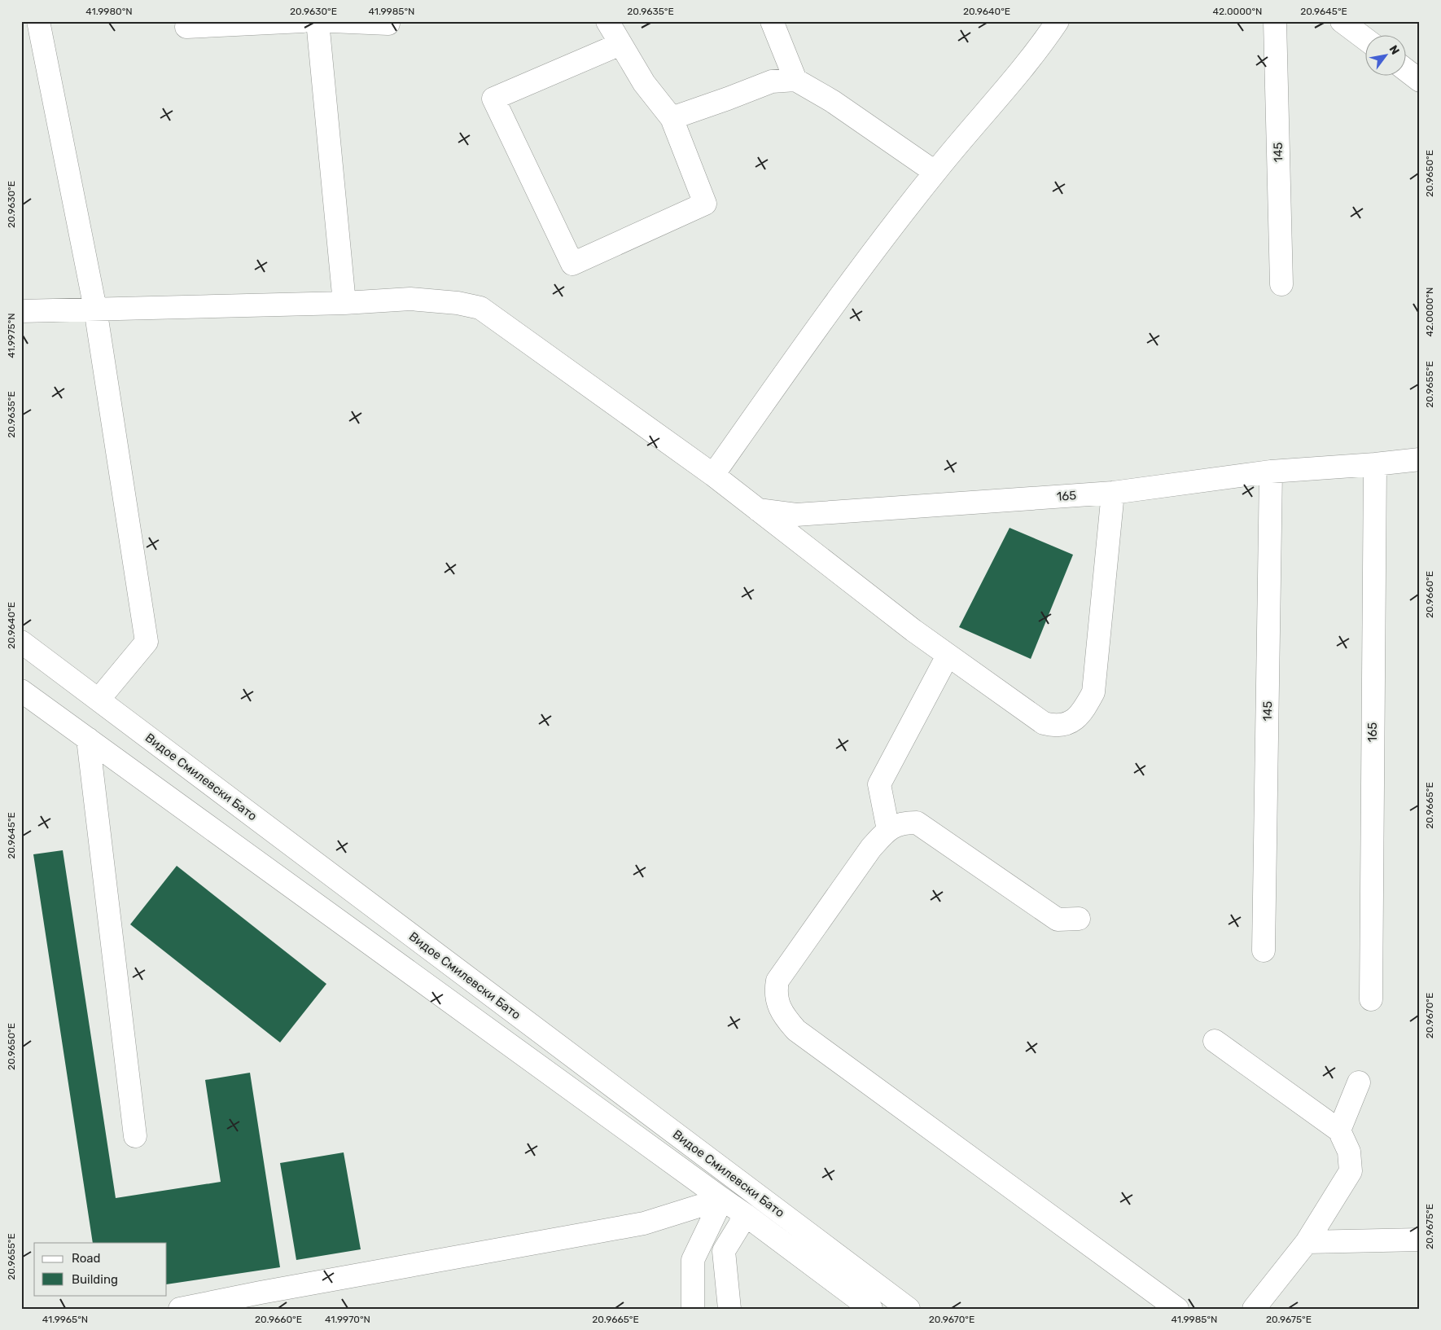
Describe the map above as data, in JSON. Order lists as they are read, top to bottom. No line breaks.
{"streets":{"street":["145","165","Видое Смилевски Бато"]},"crossings":[["145","165"]],"legend":["Road","Building"],"north":"top right","coordinates":["41.9980°N","20.9630°E","41.9985°N","20.9635°E","20.9640°E","42.0000°N","20.9645°E","20.9650°E","41.9975°N","20.9655°E","20.9660°E","20.9665°E","20.9670°E","20.9675°E","41.9965°N","41.9970°N"]}
